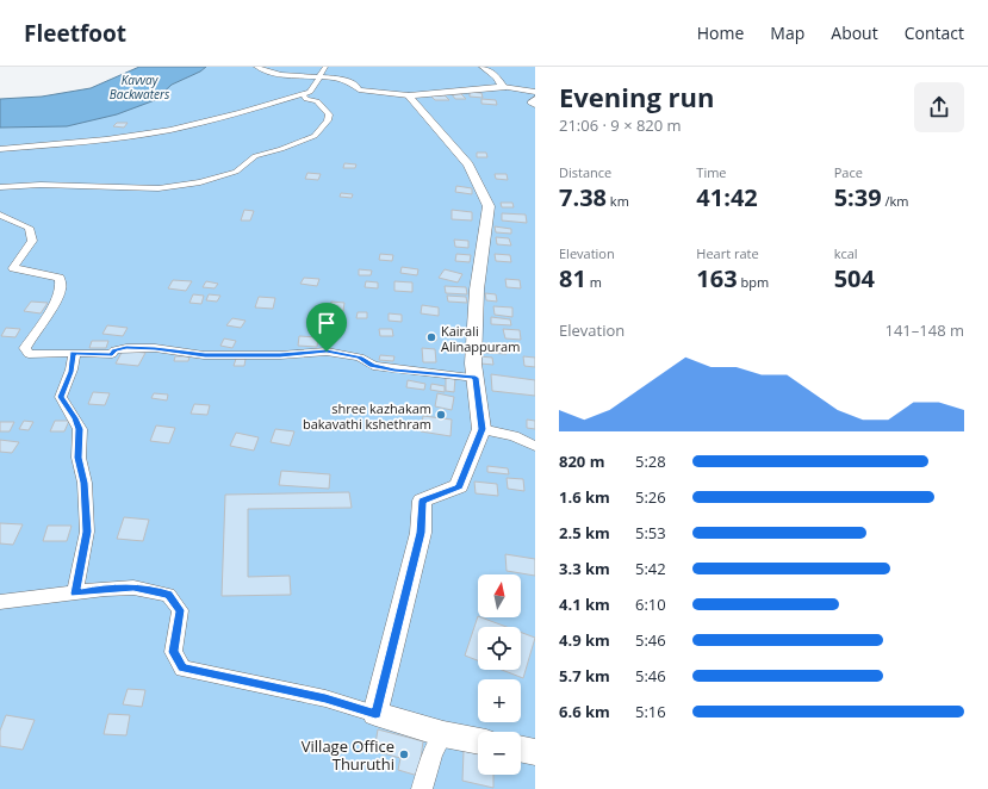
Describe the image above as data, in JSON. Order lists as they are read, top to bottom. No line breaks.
{"water":["Kavvay Backwaters"],"places":["Kairali Alinappuram","shree kazhakam bakavathi kshethram","Village Office Thuruthi"],"north":"top","page":{"header":"Fleetfoot","nav":["Home","Map","About","Contact"],"heading":["Evening run","21:06 · 9 × 820 m"],"stats":[["Distance","7.38 km"],["Time","41:42"],["Pace","5:39 /km"],["Elevation","81 m"],["Heart rate","163 bpm"],["kcal","504"]],"chart":["Elevation","141–148 m"],"list":[{"name":"820 m","note":"5:28"},{"name":"1.6 km","note":"5:26"},{"name":"2.5 km","note":"5:53"},{"name":"3.3 km","note":"5:42"},{"name":"4.1 km","note":"6:10"},{"name":"4.9 km","note":"5:46"},{"name":"5.7 km","note":"5:46"},{"name":"6.6 km","note":"5:16"}],"map_buttons":["+","−"]}}
